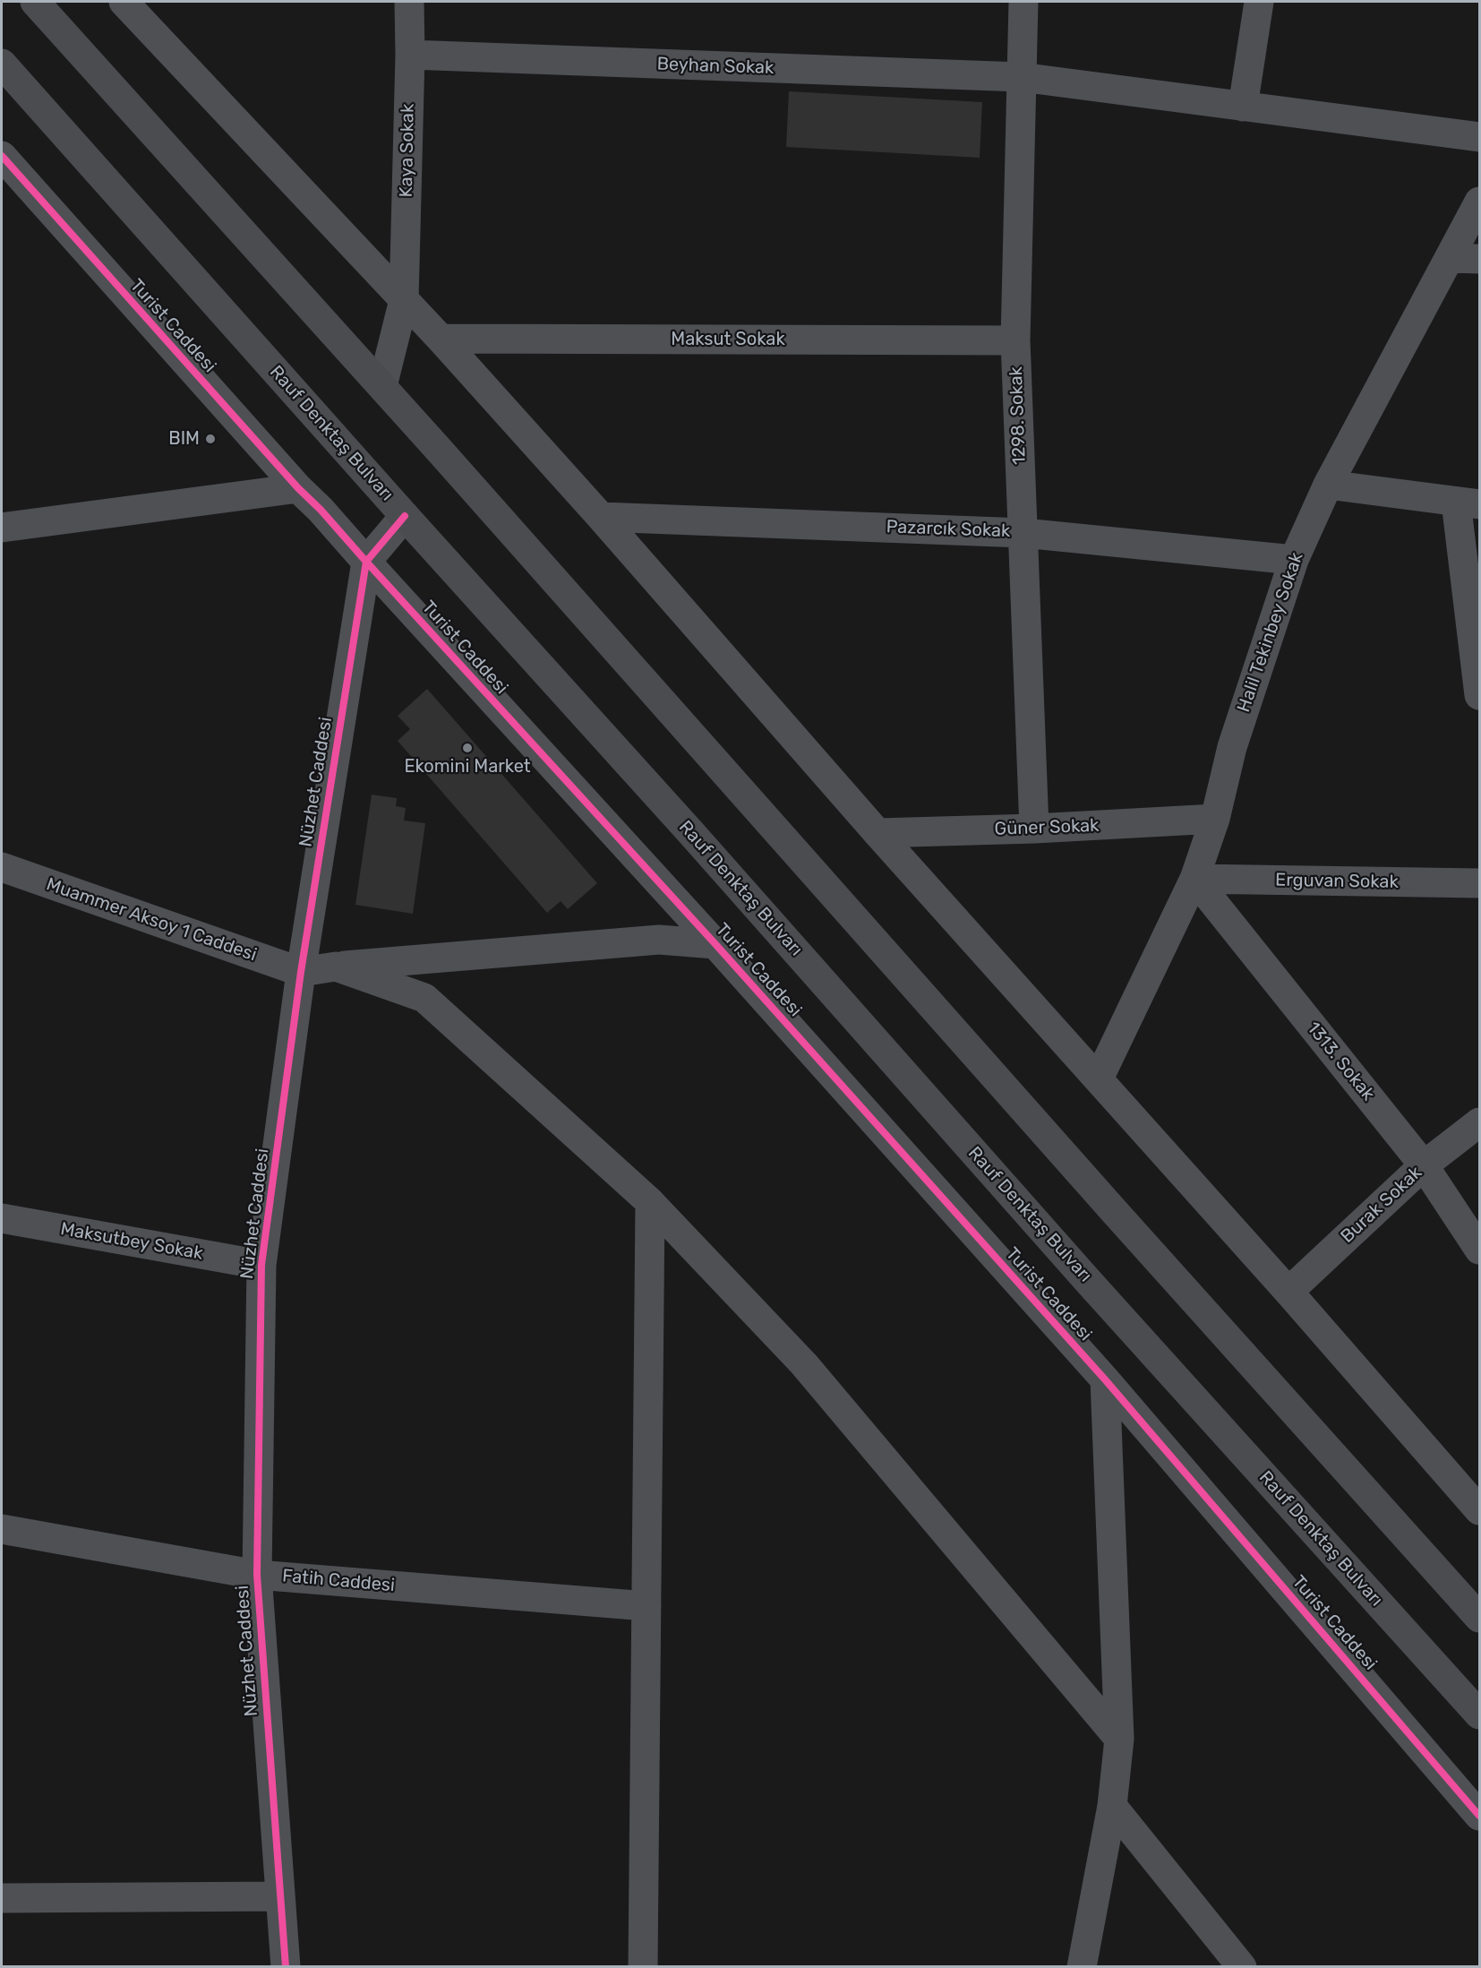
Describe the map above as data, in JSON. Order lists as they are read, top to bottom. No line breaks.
{"streets":{"highway":["Rauf Denktaş Bulvarı"],"street":["Beyhan Sokak","Kaya Sokak","Turist Caddesi","Maksut Sokak","1298. Sokak","Pazarcık Sokak","Halil Tekinbey Sokak","Nüzhet Caddesi","Güner Sokak","Erguvan Sokak","Muammer Aksoy 1 Caddesi","1313. Sokak","Burak Sokak","Maksutbey Sokak","Fatih Caddesi"]},"crossings":[["Beyhan Sokak","Kaya Sokak"],["Beyhan Sokak","1298. Sokak"],["Turist Caddesi","Nüzhet Caddesi"],["Maksut Sokak","1298. Sokak"],["1298. Sokak","Pazarcık Sokak"],["1298. Sokak","Güner Sokak"],["Pazarcık Sokak","Halil Tekinbey Sokak"],["Halil Tekinbey Sokak","Güner Sokak"],["Halil Tekinbey Sokak","Erguvan Sokak"],["Halil Tekinbey Sokak","1313. Sokak"],["Nüzhet Caddesi","Muammer Aksoy 1 Caddesi"],["Nüzhet Caddesi","Maksutbey Sokak"],["Nüzhet Caddesi","Fatih Caddesi"],["Erguvan Sokak","1313. Sokak"],["1313. Sokak","Burak Sokak"]],"places":["BIM","Ekomini Market"]}
